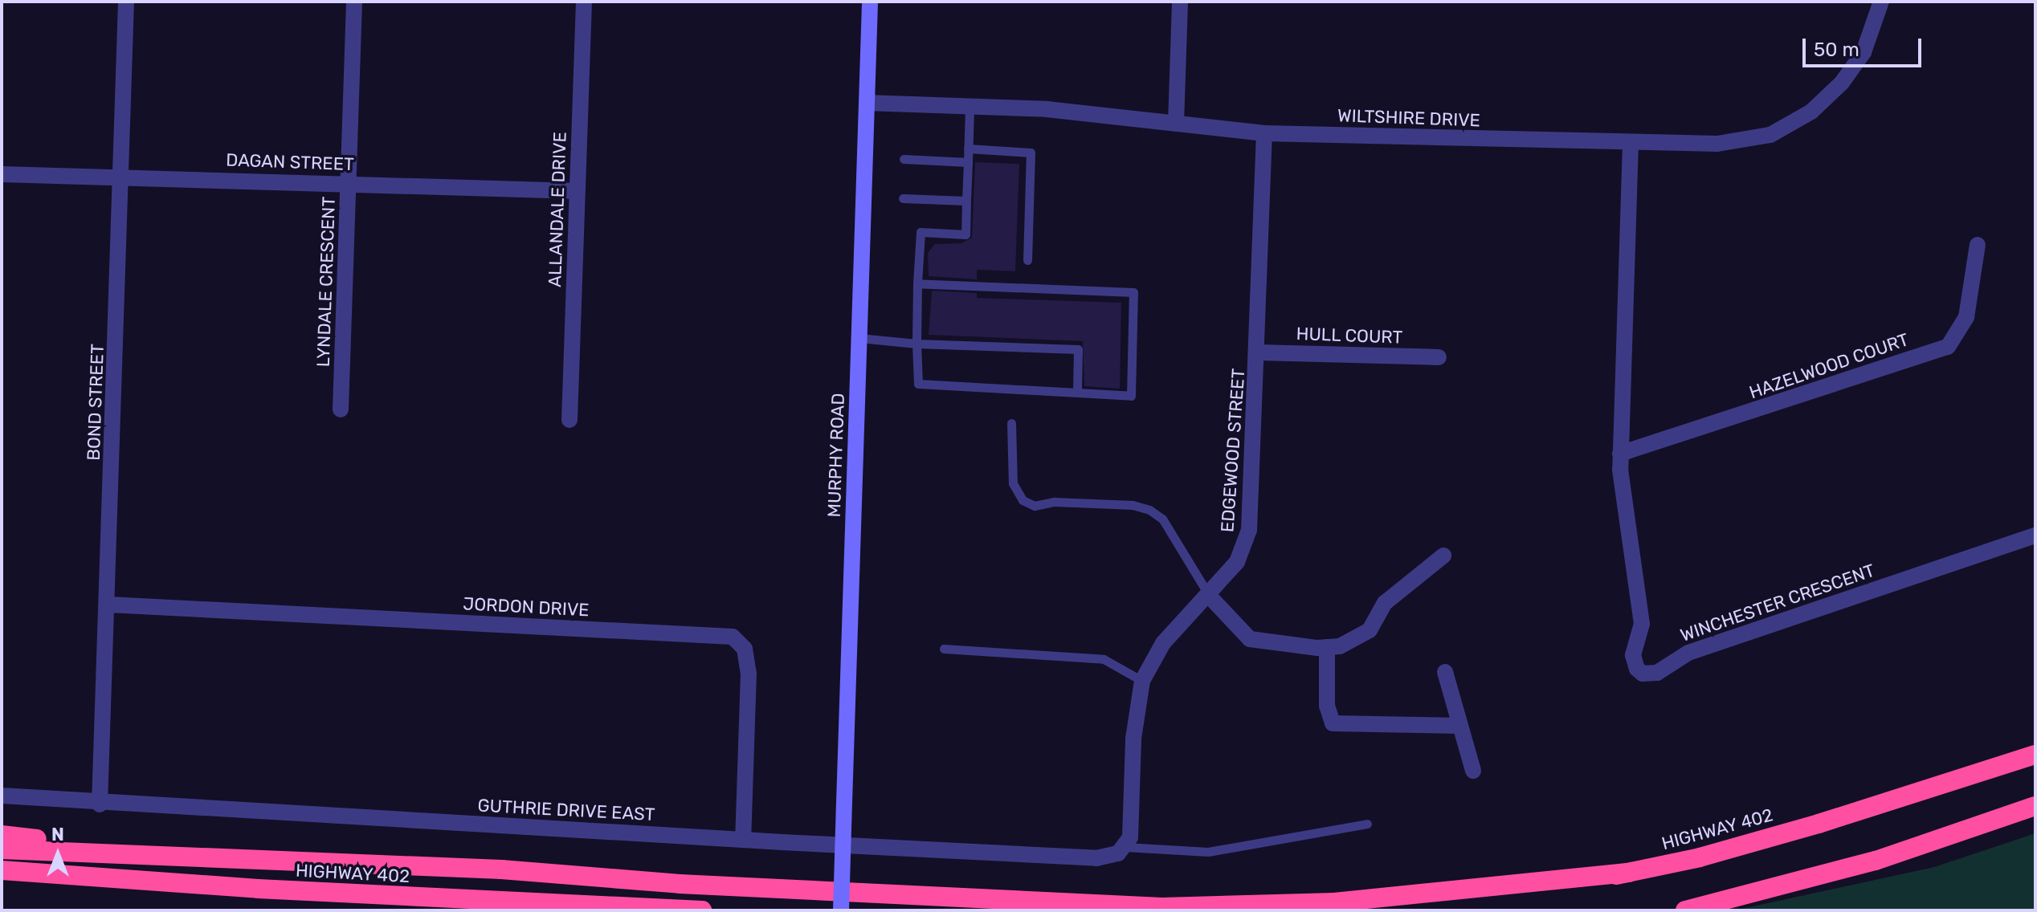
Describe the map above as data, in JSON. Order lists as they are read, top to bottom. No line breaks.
{"streets":{"highway":["HIGHWAY 402"],"street":["WILTSHIRE DRIVE","DAGAN STREET","ALLANDALE DRIVE","LYNDALE CRESCENT","HULL COURT","HAZELWOOD COURT","BOND STREET","EDGEWOOD STREET","MURPHY ROAD","WINCHESTER CRESCENT","JORDON DRIVE","GUTHRIE DRIVE EAST"]},"crossings":[["WILTSHIRE DRIVE","EDGEWOOD STREET"],["WILTSHIRE DRIVE","MURPHY ROAD"],["WILTSHIRE DRIVE","WINCHESTER CRESCENT"],["DAGAN STREET","ALLANDALE DRIVE"],["DAGAN STREET","LYNDALE CRESCENT"],["DAGAN STREET","BOND STREET"],["HULL COURT","EDGEWOOD STREET"],["HAZELWOOD COURT","WINCHESTER CRESCENT"],["BOND STREET","JORDON DRIVE"],["BOND STREET","GUTHRIE DRIVE EAST"],["EDGEWOOD STREET","GUTHRIE DRIVE EAST"],["JORDON DRIVE","GUTHRIE DRIVE EAST"]],"scale_bar":"50 m","north":"top"}
